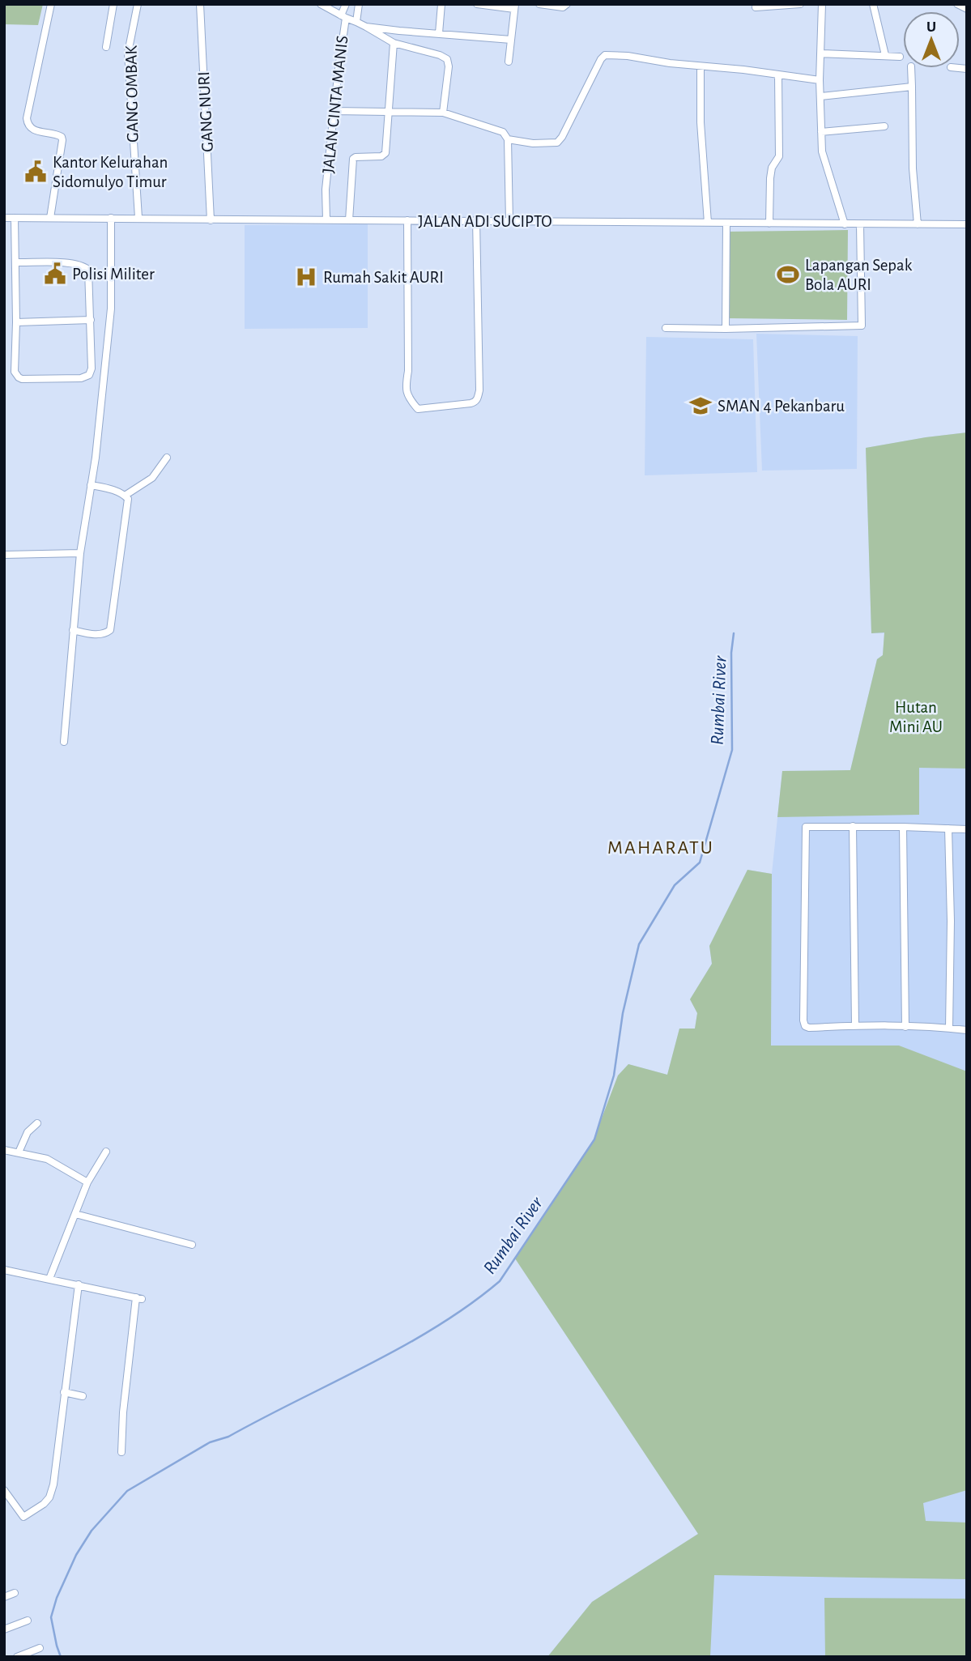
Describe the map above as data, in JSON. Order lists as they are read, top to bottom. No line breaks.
{"streets":{"street":["GANG OMBAK","JALAN CINTA MANIS","GANG NURI","JALAN ADI SUCIPTO"]},"crossings":[["GANG OMBAK","JALAN ADI SUCIPTO"],["JALAN CINTA MANIS","JALAN ADI SUCIPTO"],["GANG NURI","JALAN ADI SUCIPTO"]],"districts":["MAHARATU"],"water":["Rumbai River"],"parks":["Hutan Mini AU"],"places":{"public building":["Kantor Kelurahan Sidomulyo Timur","Polisi Militer"],"sports":["Lapangan Sepak Bola AURI"],"hospital":["Rumah Sakit AURI"],"school or university":["SMAN 4 Pekanbaru"]},"north":"top"}
